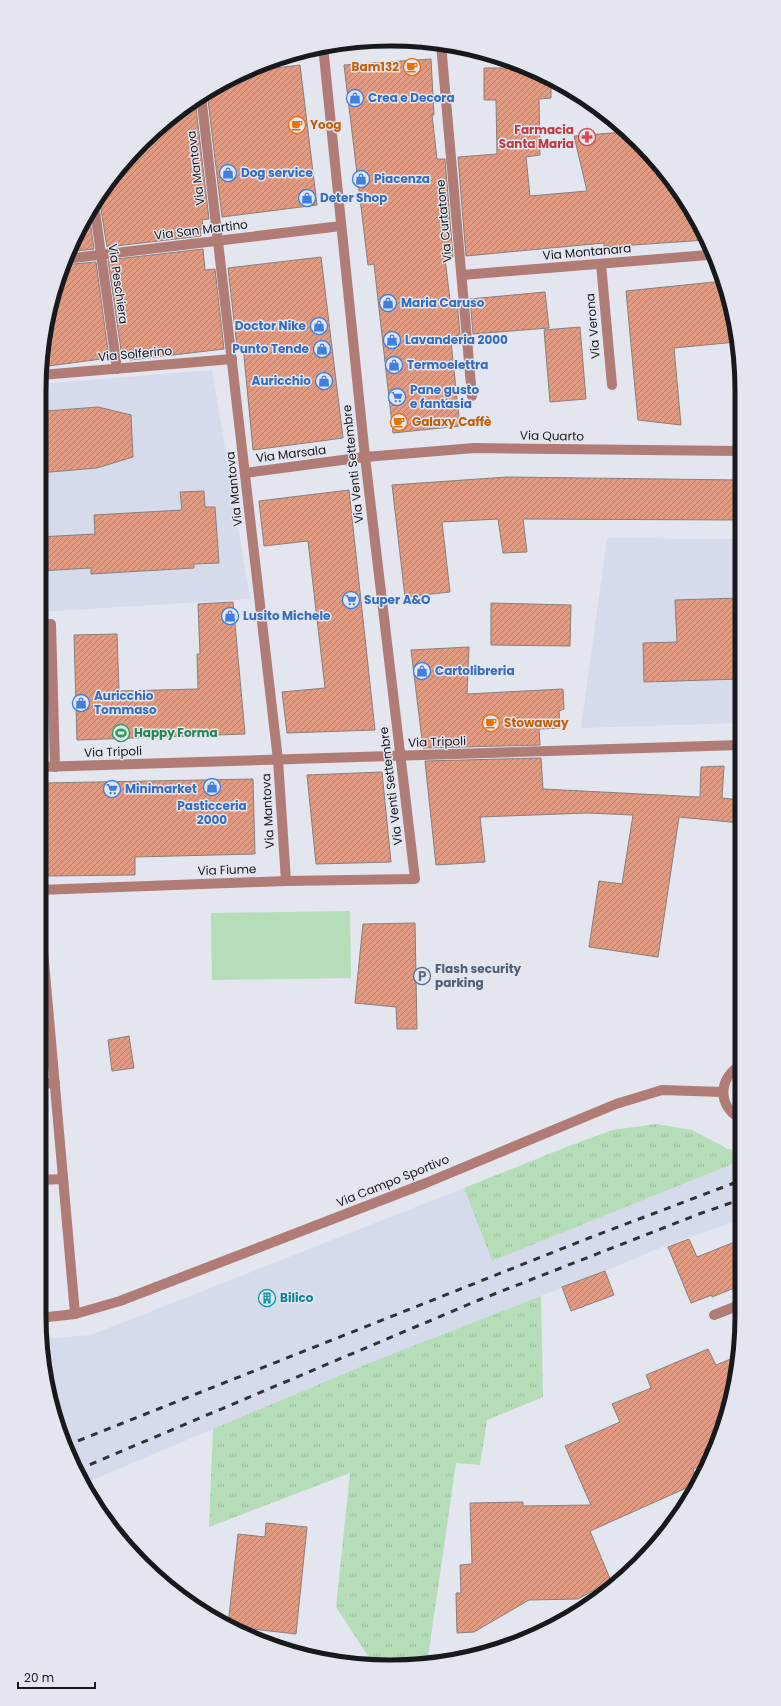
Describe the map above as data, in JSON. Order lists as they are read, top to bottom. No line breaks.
{"streets":{"street":["Via Mantova","Via Curtatone","Via San Martino","Via Montanara","Via Peschiera","Via Verona","Via Solferino","Via Quarto","Via Marsala","Via Venti Settembre","Via Tripoli","Via Fiume","Via Campo Sportivo"]},"crossings":[["Via Mantova","Via San Martino"],["Via Mantova","Via Solferino"],["Via Mantova","Via Marsala"],["Via Mantova","Via Tripoli"],["Via Mantova","Via Fiume"],["Via Curtatone","Via Montanara"],["Via San Martino","Via Peschiera"],["Via San Martino","Via Venti Settembre"],["Via Montanara","Via Verona"],["Via Peschiera","Via Solferino"],["Via Quarto","Via Marsala"],["Via Quarto","Via Venti Settembre"],["Via Marsala","Via Venti Settembre"],["Via Venti Settembre","Via Tripoli"],["Via Venti Settembre","Via Fiume"]],"places":{"cafe":["Bam132","Yoog","Galaxy Caffè","Stowaway"],"shop":["Crea e Decora","Dog service","Piacenza","Deter Shop","Maria Caruso","Doctor Nike","Lavanderia 2000","Punto Tende","Termoelettra","Auricchio","Lusito Michele","Cartolibreria","Auricchio Tommaso","Pasticceria 2000"],"pharmacy":["Farmacia Santa Maria"],"supermarket":["Pane gusto e fantasia","Super A&O","Minimarket"],"sports":["Happy Forma"],"parking":["Flash security parking"],"building":["Bilico"]},"scale_bar":"20 m"}
